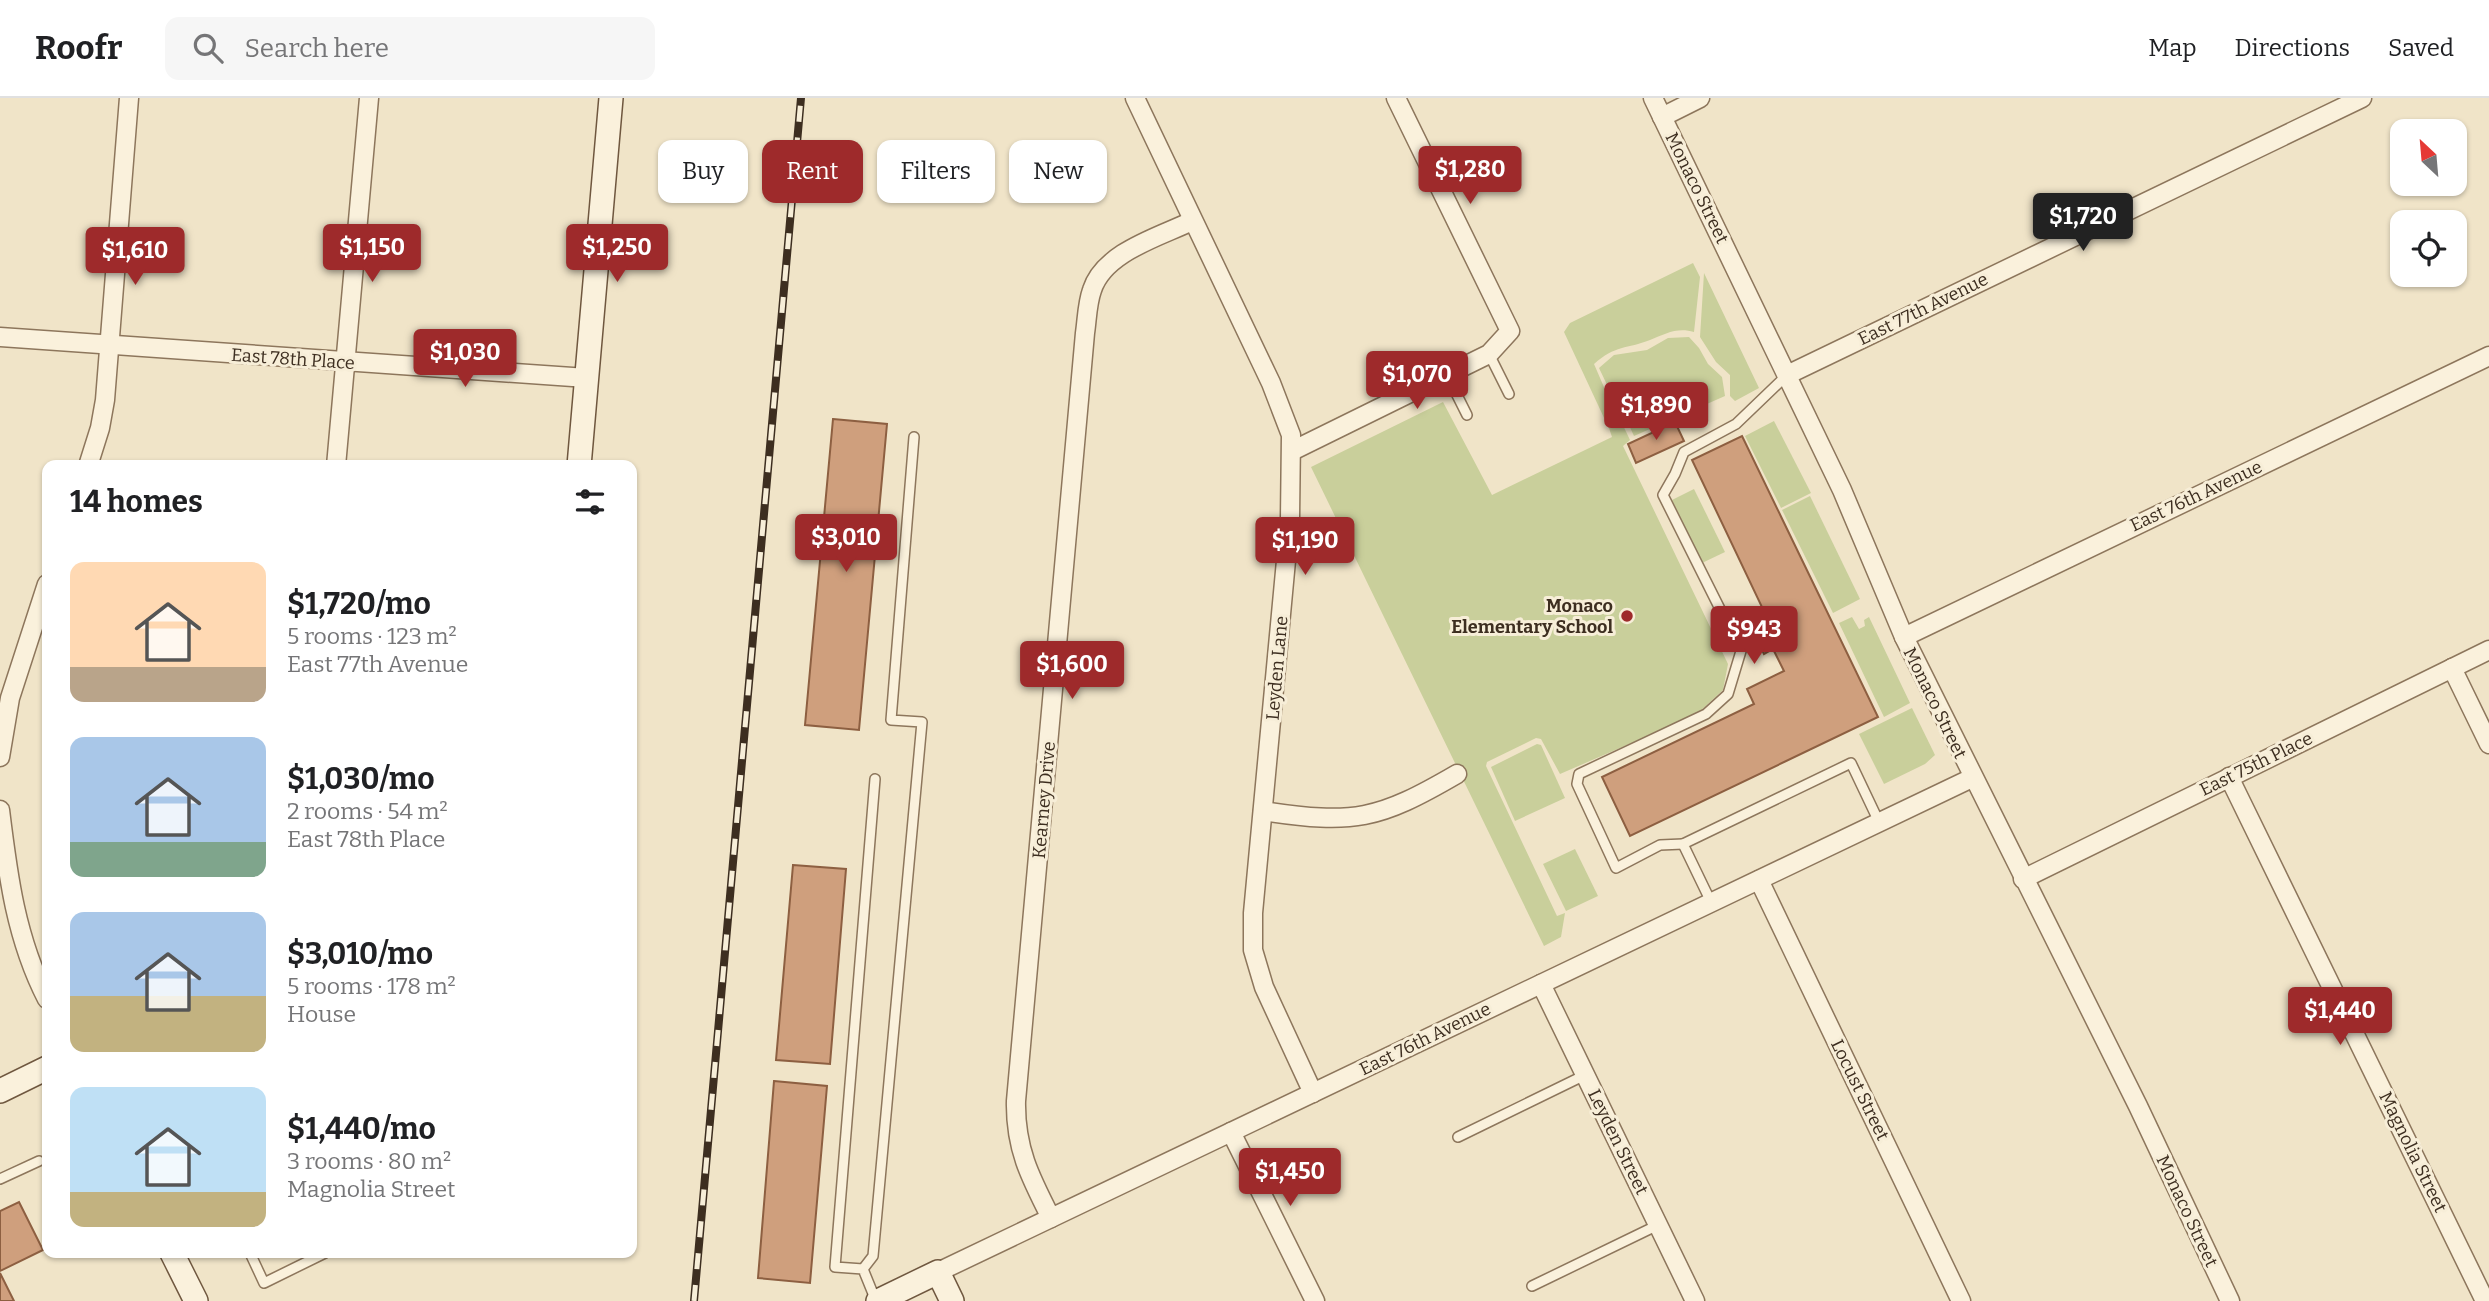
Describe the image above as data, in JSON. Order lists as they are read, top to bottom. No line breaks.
{"streets":{"street":["Monaco Street","East 77th Avenue","East 78th Place","East 76th Avenue","Leyden Lane","East 75th Place","Kearney Drive","Locust Street","Leyden Street","Magnolia Street"]},"crossings":[["Monaco Street","East 77th Avenue"],["Monaco Street","East 76th Avenue"],["Monaco Street","East 75th Place"],["East 76th Avenue","Leyden Lane"],["East 76th Avenue","Kearney Drive"],["East 76th Avenue","Locust Street"],["East 76th Avenue","Leyden Street"],["Leyden Lane","Kearney Drive"],["East 75th Place","Magnolia Street"]],"places":["Monaco Elementary School"],"north":"top left","page":{"header":"Roofr","search":"Search here","nav":["Map","Directions","Saved"],"chip":["Buy","Rent","Filters","New"],"price":["$1,280","$1,720","$1,150","$1,250","$1,610","$1,030","$1,070","$1,890","$3,010","$1,190","$943","$1,600","$1,440","$1,450"],"heading":"14 homes","list":[{"name":"$1,720/mo","note":"5 rooms · 123 m² · East 77th Avenue"},{"name":"$1,030/mo","note":"2 rooms · 54 m² · East 78th Place"},{"name":"$3,010/mo","note":"5 rooms · 178 m² · House"},{"name":"$1,440/mo","note":"3 rooms · 80 m² · Magnolia Street"}]}}
